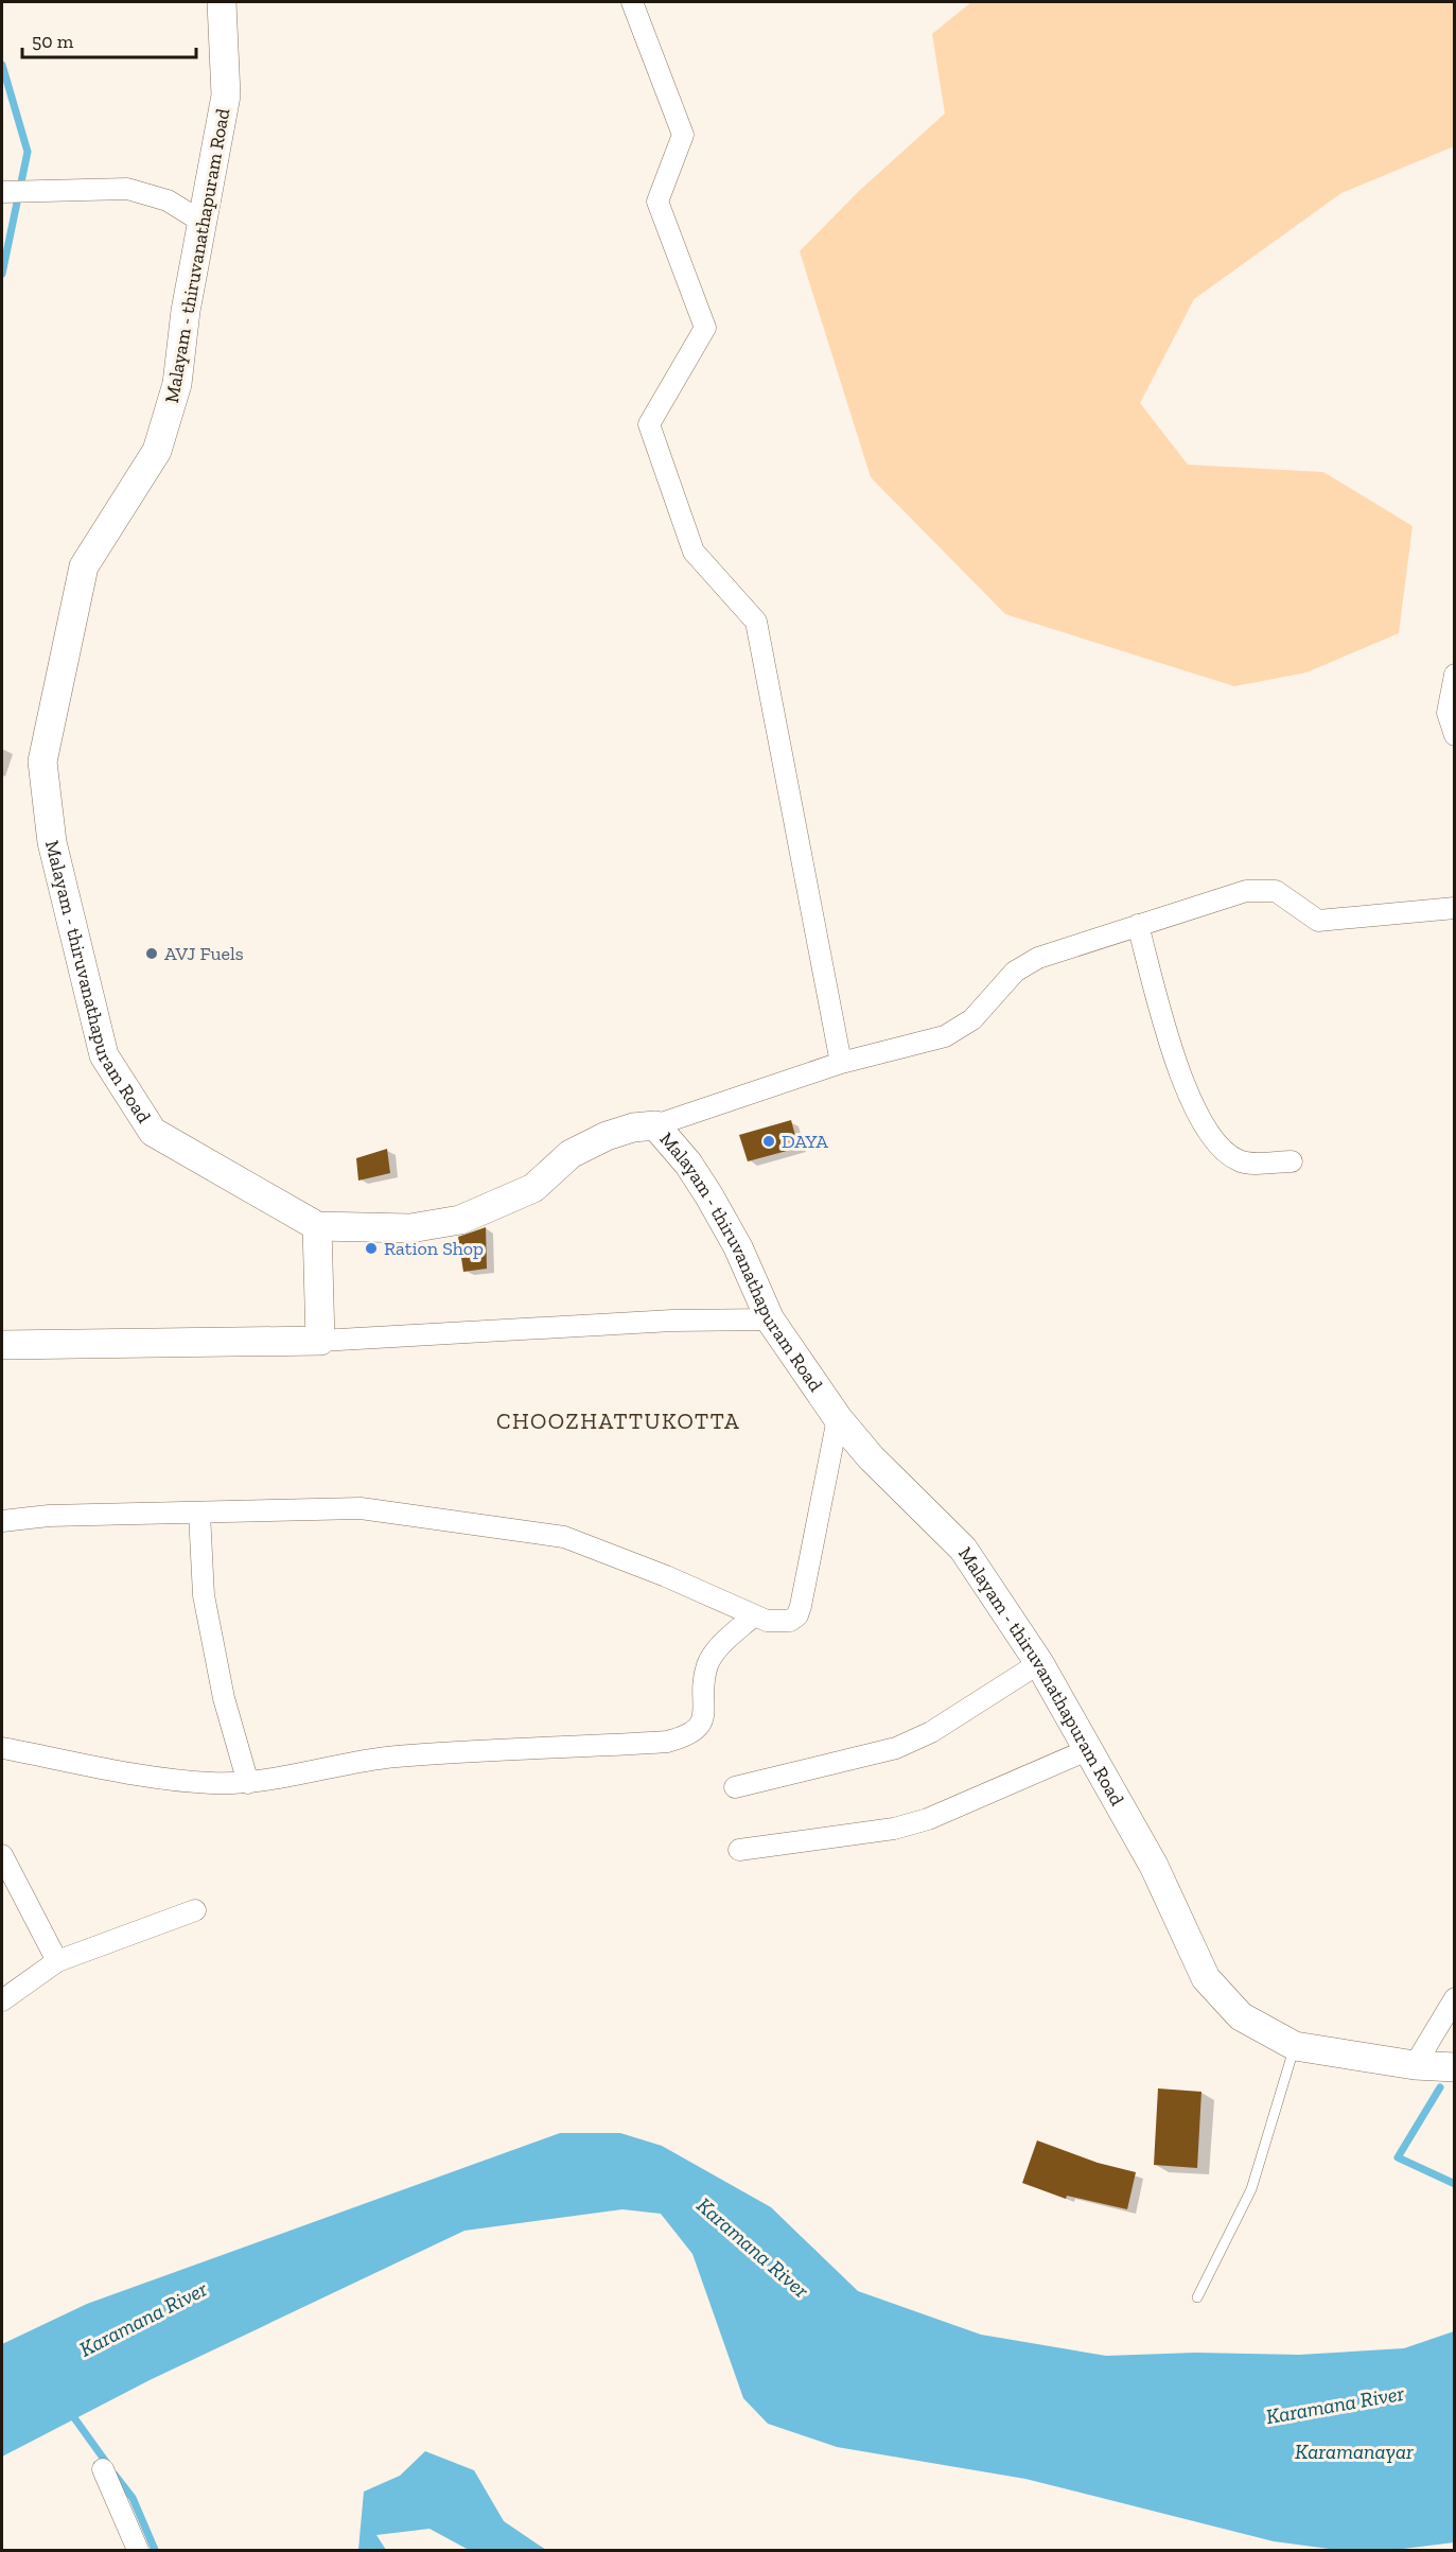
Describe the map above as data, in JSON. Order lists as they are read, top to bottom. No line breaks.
{"streets":{"main road":["Malayam - thiruvanathapuram Road"]},"districts":["CHOOZHATTUKOTTA"],"water":["Karamana River","Karamanayar"],"places":["AVJ Fuels","DAYA","Ration Shop"],"scale_bar":"50 m"}
